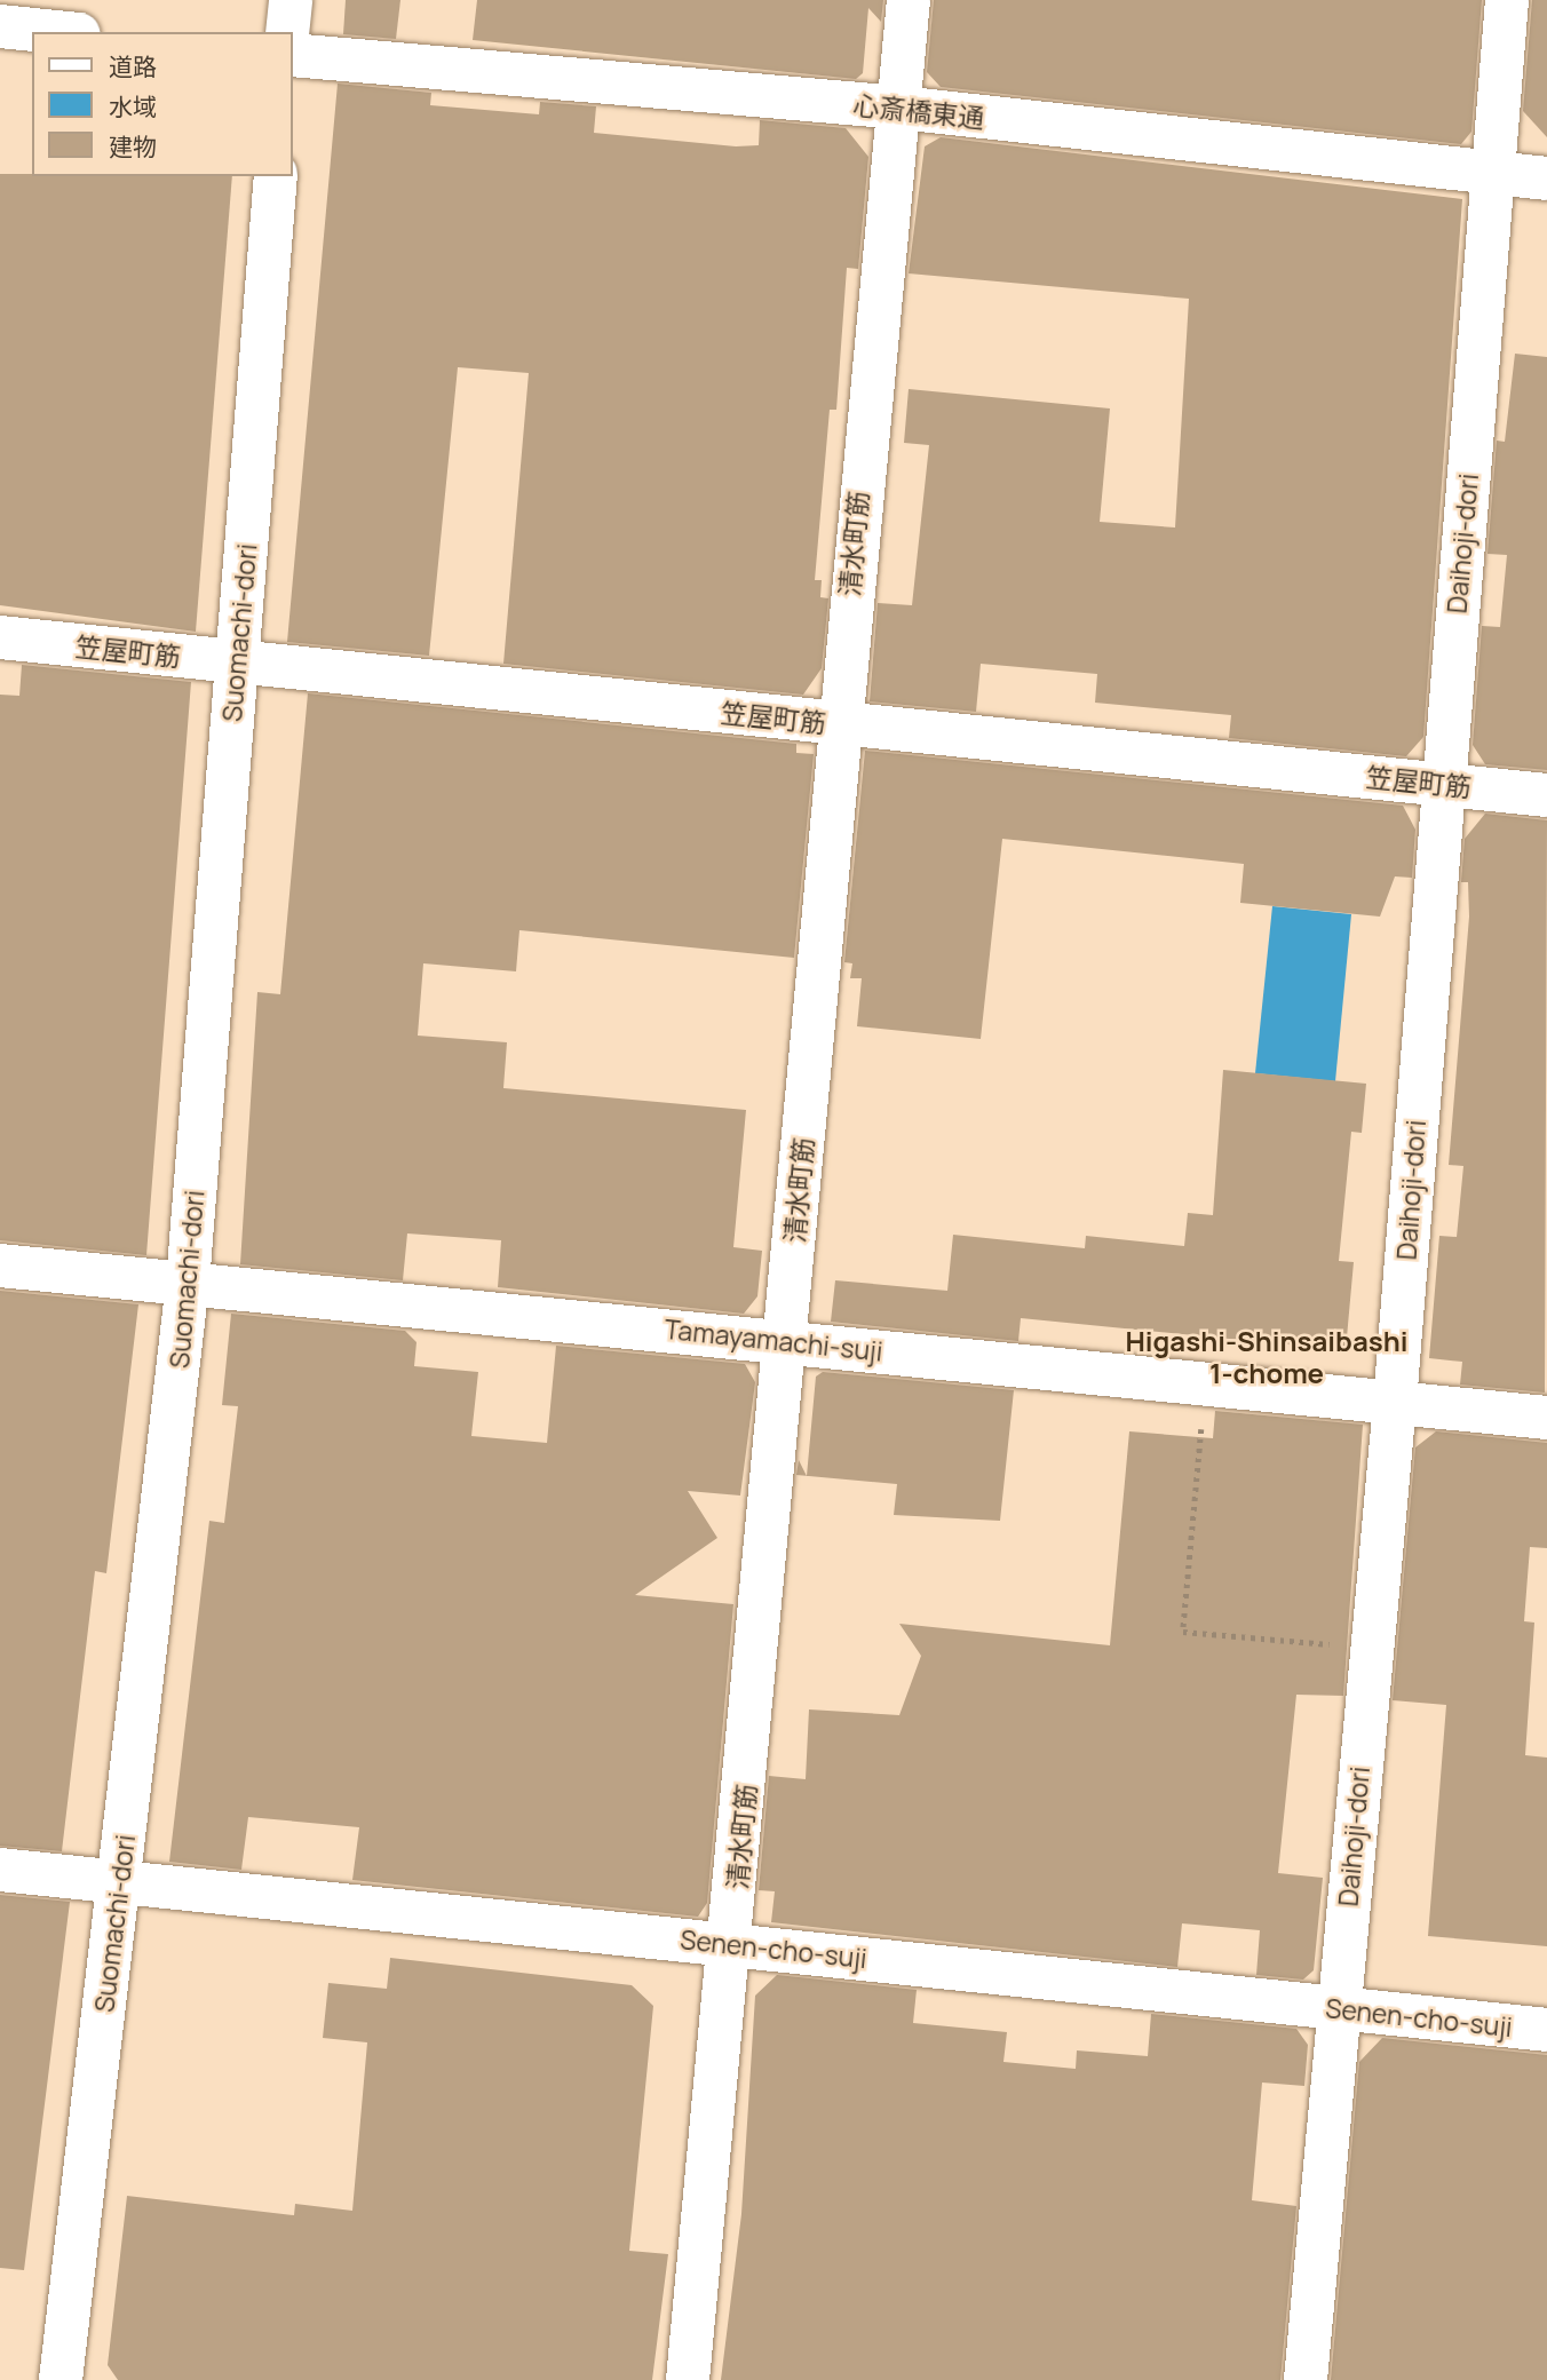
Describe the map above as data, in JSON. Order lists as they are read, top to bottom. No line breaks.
{"streets":{"street":["心斎橋東通","清水町筋","Daihoji-dori","Suomachi-dori","笠屋町筋","Tamayamachi-suji","Senen-cho-suji"]},"crossings":[["心斎橋東通","清水町筋"],["心斎橋東通","Daihoji-dori"],["清水町筋","笠屋町筋"],["清水町筋","Tamayamachi-suji"],["清水町筋","Senen-cho-suji"],["Daihoji-dori","笠屋町筋"],["Daihoji-dori","Tamayamachi-suji"],["Daihoji-dori","Senen-cho-suji"],["Suomachi-dori","笠屋町筋"],["Suomachi-dori","Tamayamachi-suji"],["Suomachi-dori","Senen-cho-suji"]],"districts":["Higashi-Shinsaibashi 1-chome"],"legend":["道路","水域","建物"]}
